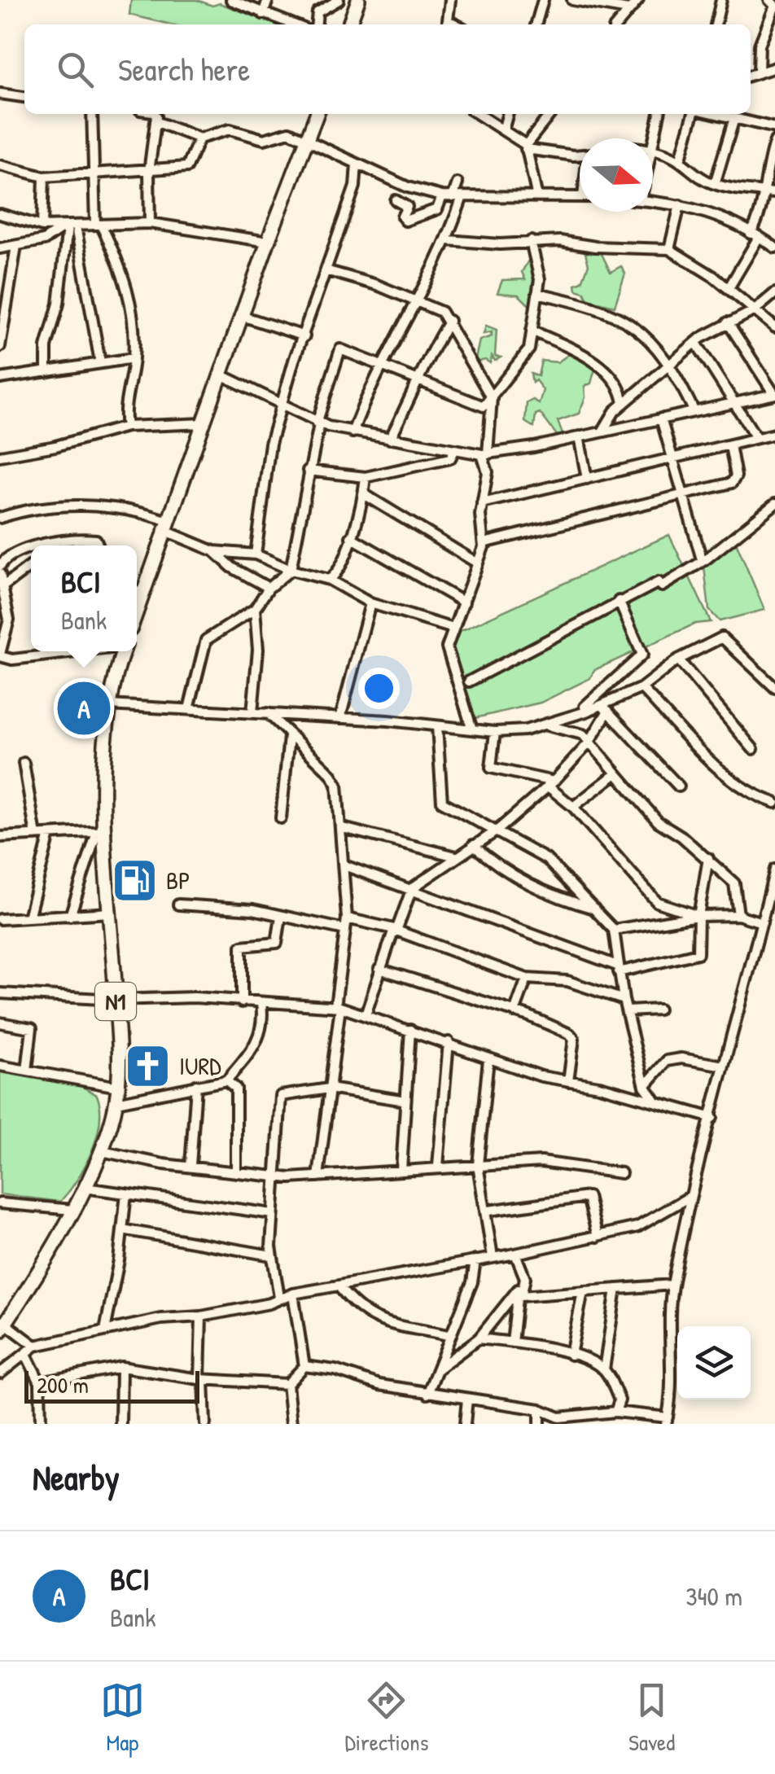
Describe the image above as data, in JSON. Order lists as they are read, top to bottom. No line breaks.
{"streets":{"highway":["N1"]},"places":{"fuel station":["BP"],"church":["IURD"]},"scale_bar":"200 m","north":"right","page":{"search":"Search here","popup":["BCI","Bank"],"pins":"A","scale":"200 m","heading":"Nearby","list":[{"mark":"A","name":"BCI","note":"Bank","value":"340 m"}],"nav":["Map","Directions","Saved"]}}
